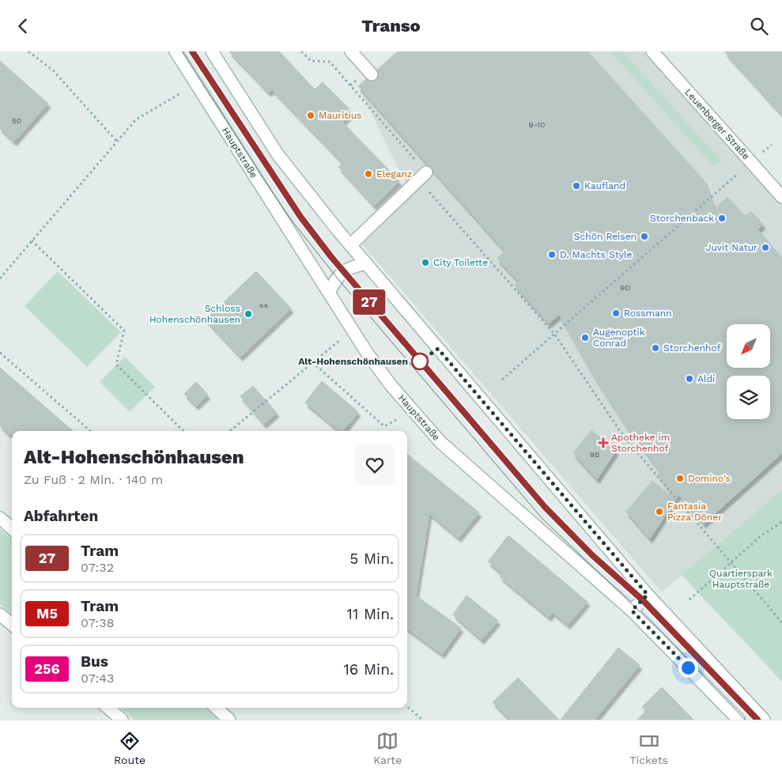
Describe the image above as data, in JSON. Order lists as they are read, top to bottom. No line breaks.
{"streets":{"main road":["Leuenberger Straße","Hauptstraße"]},"parks":["Quartierspark Hauptstraße"],"places":{"other":["Mauritius","Eleganz","Kaufland","Storchenback","Schön Reisen","Juvit Natur","D. Machts Style","City Toilette","Rossmann","Schloss Hohenschönhausen","Augenoptik Conrad","Storchenhof","Alt-Hohenschönhausen","Aldi","Domino's","Fantasia Pizza Döner"],"health":["Apotheke im Storchenhof"]},"lines":["tram line 27"],"house_numbers":["50","9-10","9D","44","9B"],"north":"bottom left","page":{"header":"Transo","on_map":"27","heading":[["Alt-Hohenschönhausen","Zu Fuß · 2 Min. · 140 m"],"Abfahrten"],"list":[{"mark":"27","name":"Tram","note":"07:32","value":"5 Min."},{"mark":"M5","name":"Tram","note":"07:38","value":"11 Min."},{"mark":"256","name":"Bus","note":"07:43","value":"16 Min."}],"tabs":["Route","Karte","Tickets"]}}
